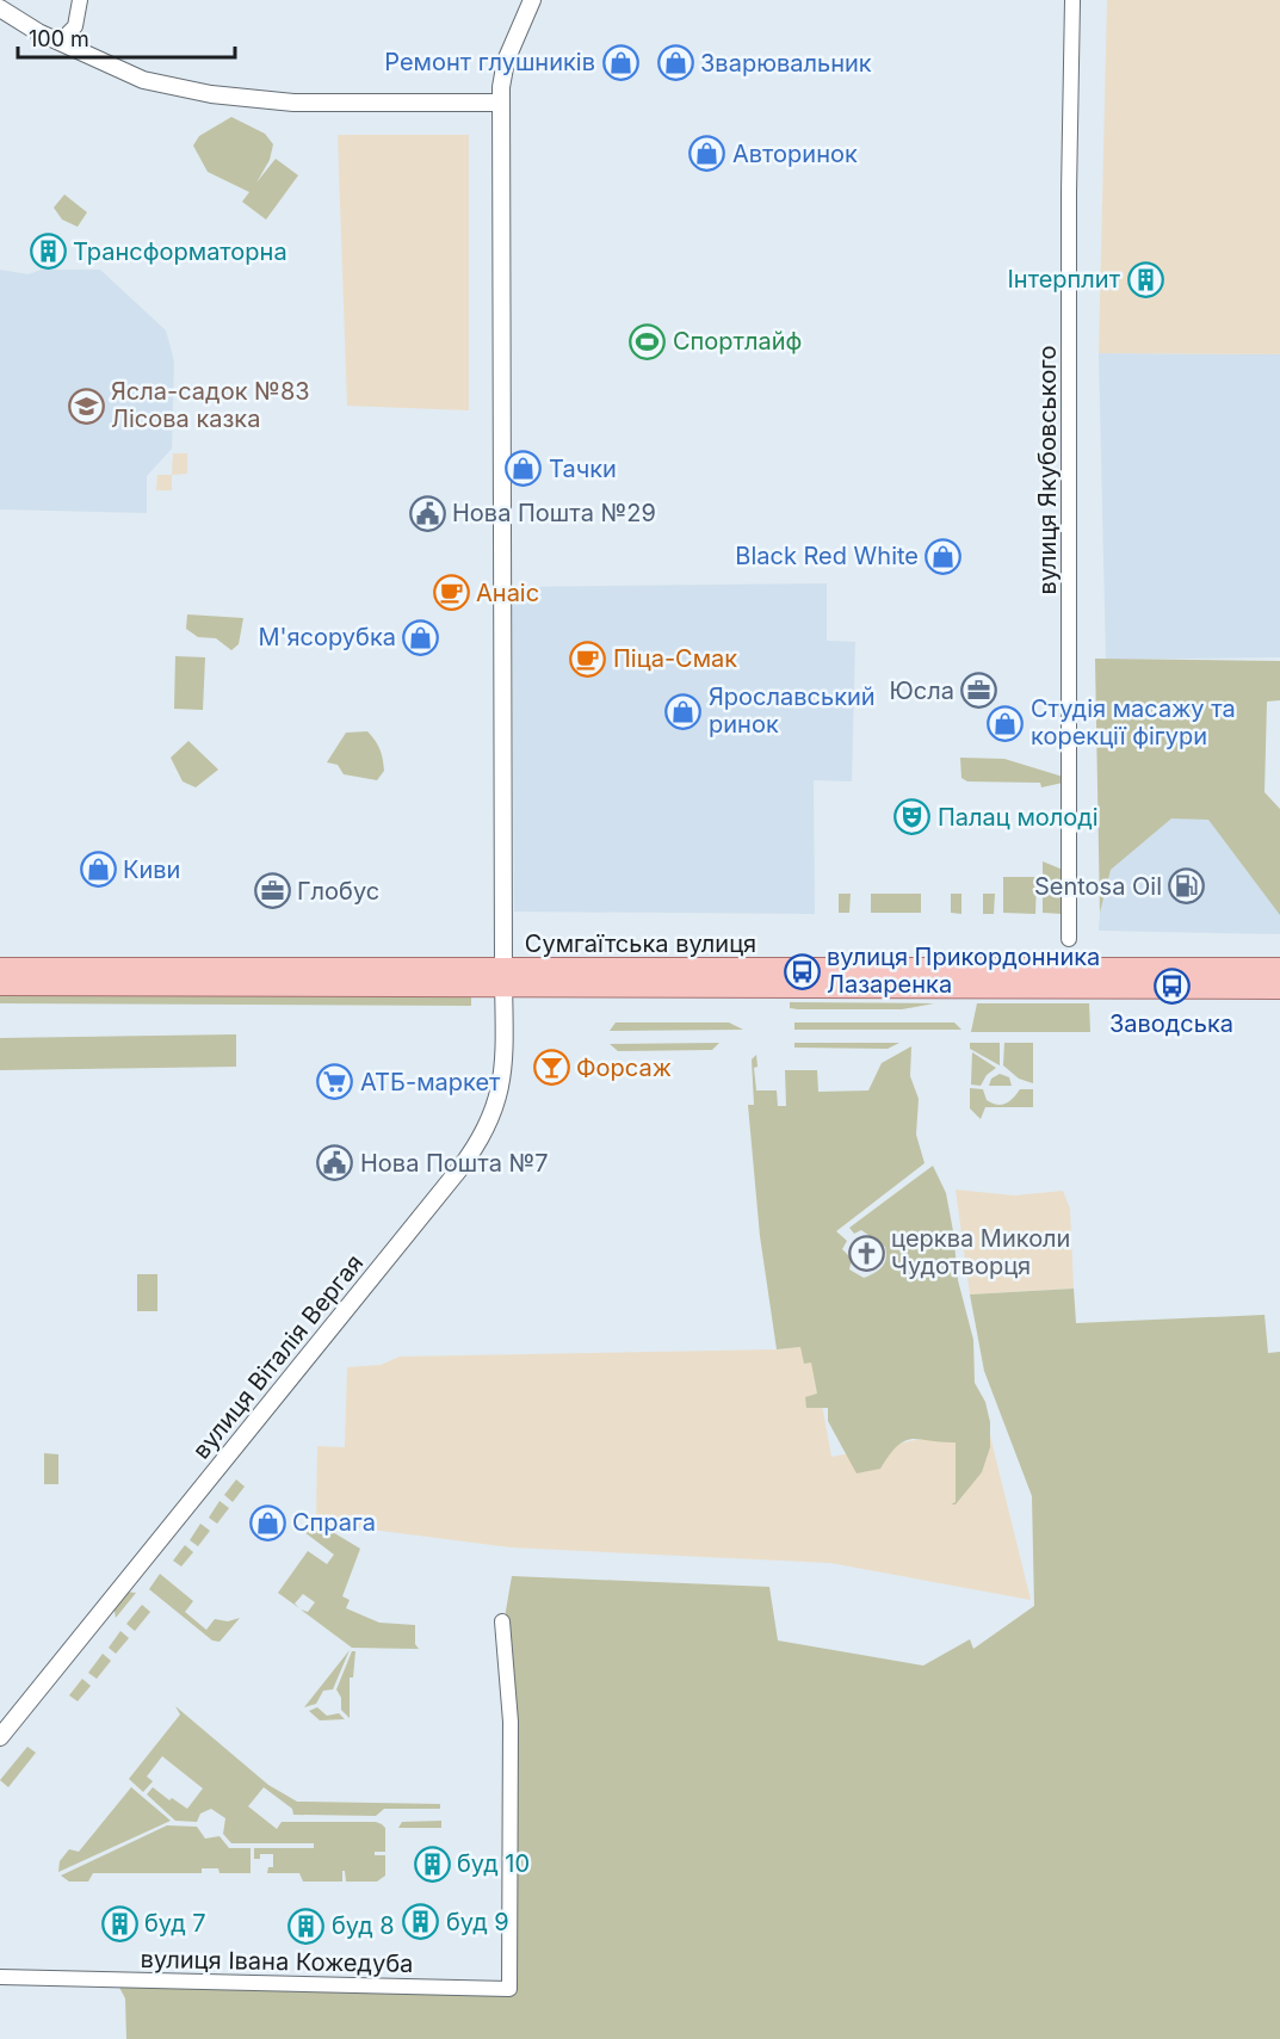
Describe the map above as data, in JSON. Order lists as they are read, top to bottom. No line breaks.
{"streets":{"main road":["Сумгаїтська вулиця"],"street":["вулиця Якубовського","вулиця Віталія Вергая","вулиця Івана Кожедуба"]},"crossings":[["Сумгаїтська вулиця","вулиця Віталія Вергая"]],"places":{"shop":["Ремонт глушників","Зварювальник","Авторинок","Тачки","Black Red White","М'ясорубка","Ярославський ринок","Студія масажу та корекції фігури","Киви","Спрага"],"building":["Трансформаторна","Інтерплит","буд 10","буд 9","буд 7","буд 8"],"sports":["Спортлайф"],"school or university":["Ясла-садок №83 Лісова казка"],"public building":["Нова Пошта №29","Нова Пошта №7"],"cafe":["Анаіс","Піца-Смак"],"office":["Юсла","Глобус"],"theatre":["Палац молоді"],"fuel station":["Sentosa Oil"],"bus stop":["вулиця Прикордонника Лазаренка","Заводська"],"bar":["Форсаж"],"supermarket":["АТБ-маркет"],"church":["церква Миколи Чудотворця"]},"scale_bar":"100 m"}
